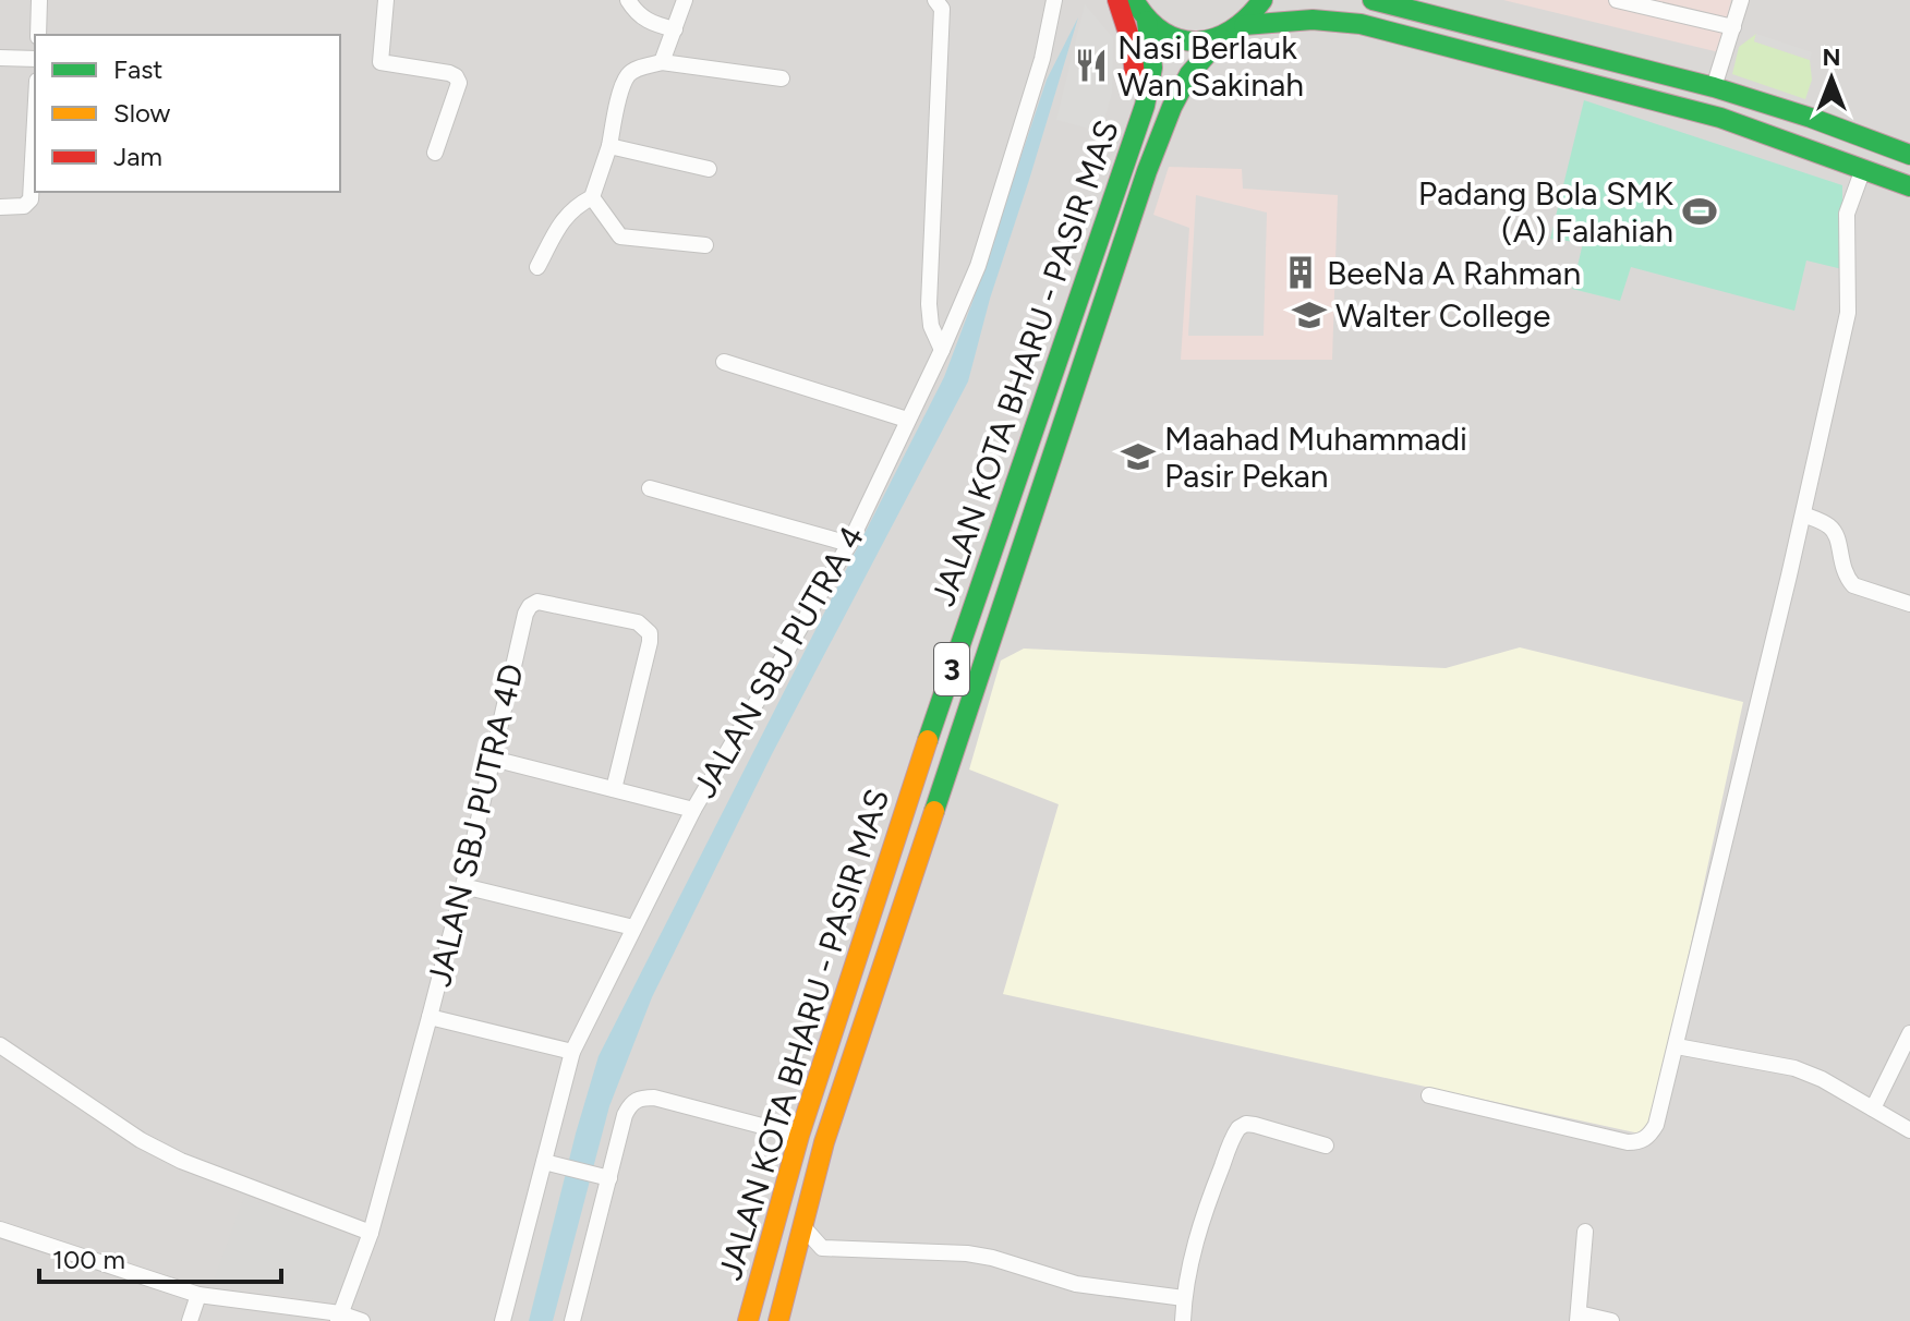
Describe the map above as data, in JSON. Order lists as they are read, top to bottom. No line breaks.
{"streets":{"highway":["JALAN KOTA BHARU - PASIR MAS","3"],"street":["JALAN SBJ PUTRA 4","JALAN SBJ PUTRA 4D"]},"places":{"restaurant":["Nasi Berlauk Wan Sakinah"],"sports":["Padang Bola SMK (A) Falahiah"],"building":["BeeNa A Rahman"],"school or university":["Walter College","Maahad Muhammadi Pasir Pekan"]},"legend":["Fast","Slow","Jam"],"scale_bar":"100 m","north":"top"}
